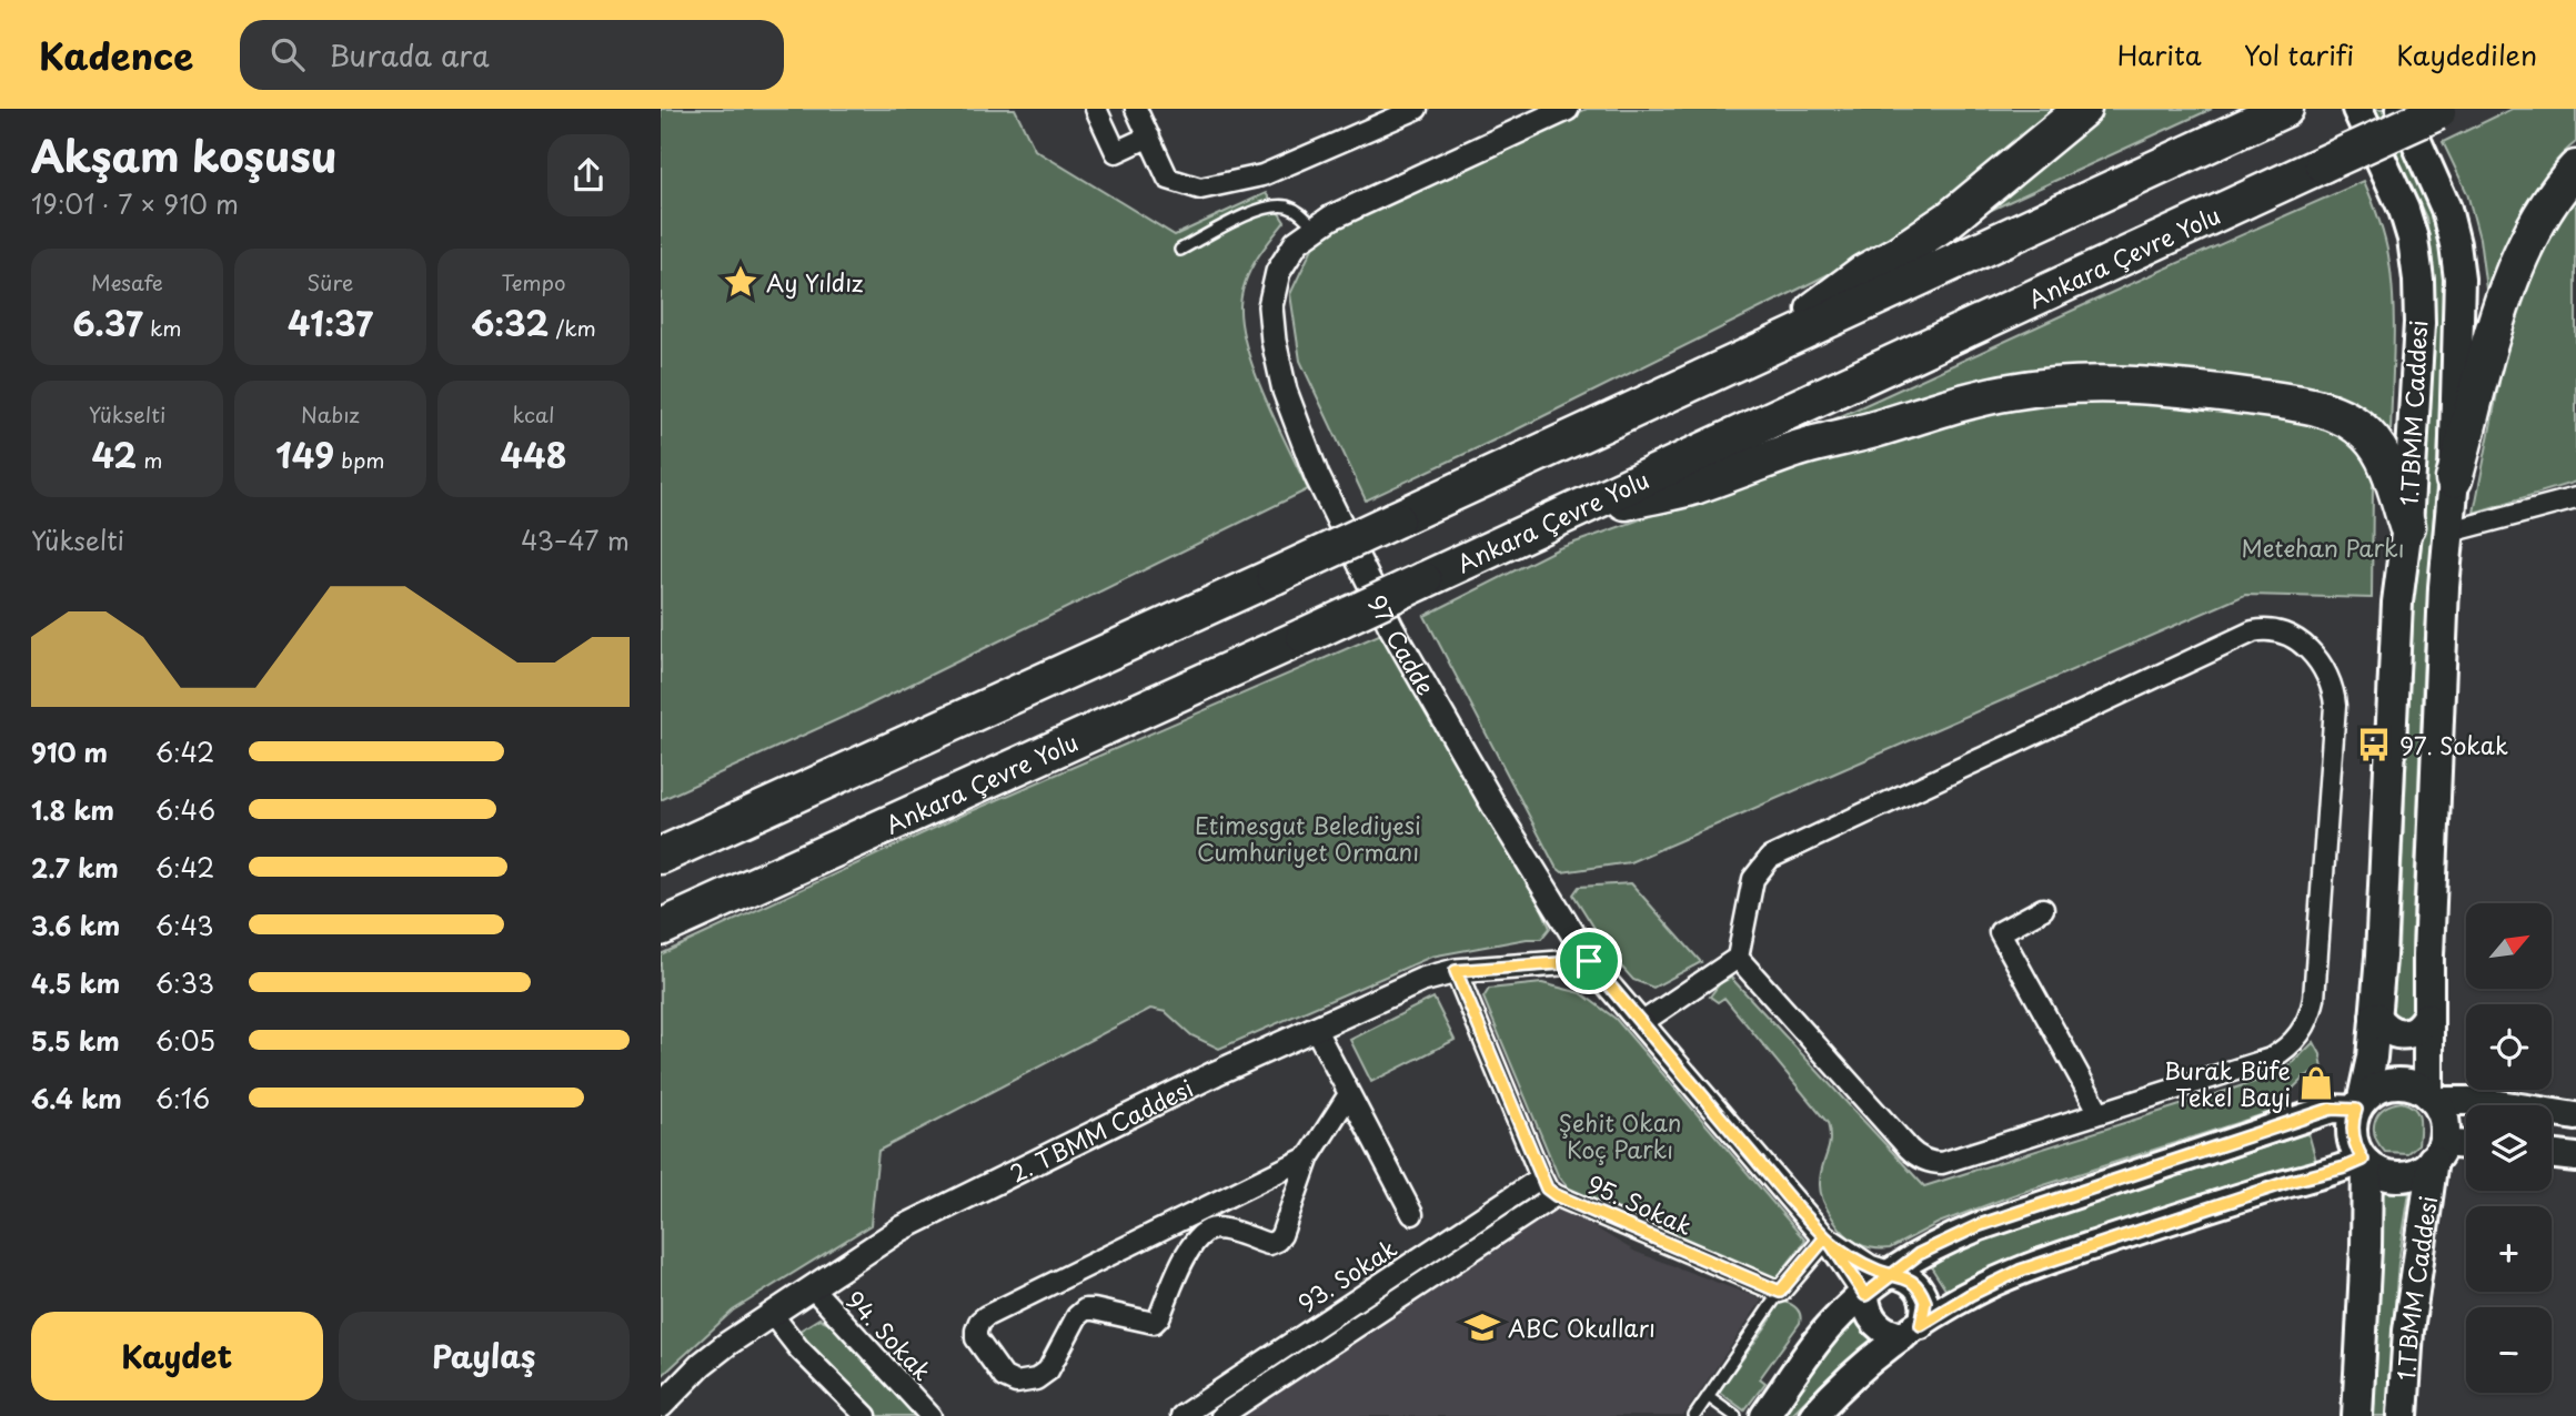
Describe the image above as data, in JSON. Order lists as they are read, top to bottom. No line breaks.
{"streets":{"highway":["Ankara Çevre Yolu"],"main road":["1.TBMM Caddesi"],"street":["97. Cadde","2. TBMM Caddesi","95. Sokak","93. Sokak","94. Sokak"]},"crossings":[["97. Cadde","2. TBMM Caddesi"],["2. TBMM Caddesi","95. Sokak"],["2. TBMM Caddesi","94. Sokak"],["95. Sokak","93. Sokak"]],"parks":["Metehan Parkı","Etimesgut Belediyesi Cumhuriyet Ormanı","Şehit Okan Koç Parkı"],"places":{"place":["Ay Yıldız"],"bus stop":["97. Sokak"],"shop":["Burak Büfe Tekel Bayi"],"school or university":["ABC Okulları"]},"north":"top right","page":{"header":"Kadence","search":"Burada ara","nav":["Harita","Yol tarifi","Kaydedilen"],"heading":["Akşam koşusu","19:01 · 7 × 910 m"],"stats":[["Mesafe","6.37 km"],["Süre","41:37"],["Tempo","6:32 /km"],["Yükselti","42 m"],["Nabız","149 bpm"],["kcal","448"]],"chart":["Yükselti","43–47 m"],"list":[{"name":"910 m","note":"6:42"},{"name":"1.8 km","note":"6:46"},{"name":"2.7 km","note":"6:42"},{"name":"3.6 km","note":"6:43"},{"name":"4.5 km","note":"6:33"},{"name":"5.5 km","note":"6:05"},{"name":"6.4 km","note":"6:16"}],"map_buttons":["+","−"],"buttons":["Kaydet","Paylaş"]}}
